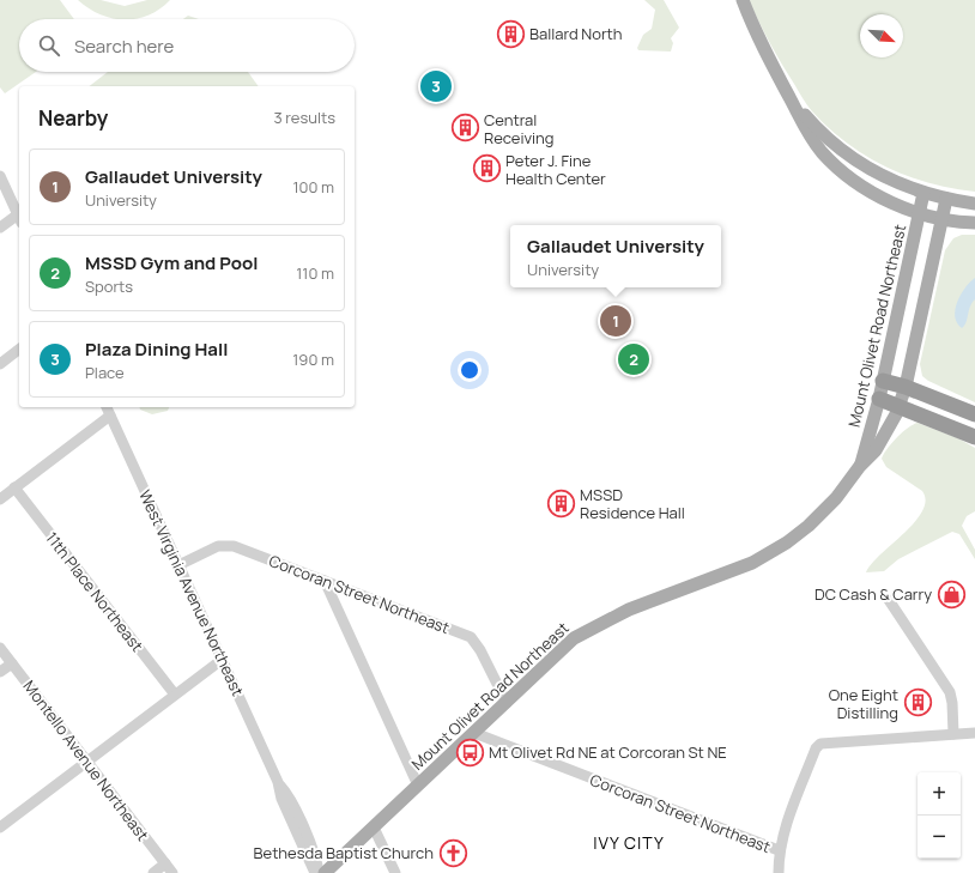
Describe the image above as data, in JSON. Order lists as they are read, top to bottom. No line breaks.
{"streets":{"main road":["Mount Olivet Road Northeast"],"street":["11th Place Northeast","West Virginia Avenue Northeast","Corcoran Street Northeast","Montello Avenue Northeast"]},"crossings":[["Mount Olivet Road Northeast","Corcoran Street Northeast"],["West Virginia Avenue Northeast","Corcoran Street Northeast"]],"districts":["IVY CITY"],"places":{"building":["Ballard North","Central Receiving","Peter J. Fine Health Center","MSSD Residence Hall","One Eight Distilling"],"shop":["DC Cash & Carry"],"bus stop":["Mt Olivet Rd NE at Corcoran St NE"],"church":["Bethesda Baptist Church"]},"north":"bottom right","page":{"search":"Search here","pins":["3","1","2"],"heading":["Nearby","3 results"],"list":[{"mark":"1","name":"Gallaudet University","note":"University","value":"100 m"},{"mark":"2","name":"MSSD Gym and Pool","note":"Sports","value":"110 m"},{"mark":"3","name":"Plaza Dining Hall","note":"Place","value":"190 m"}],"popup":["Gallaudet University","University"],"map_buttons":["+","−"]}}
